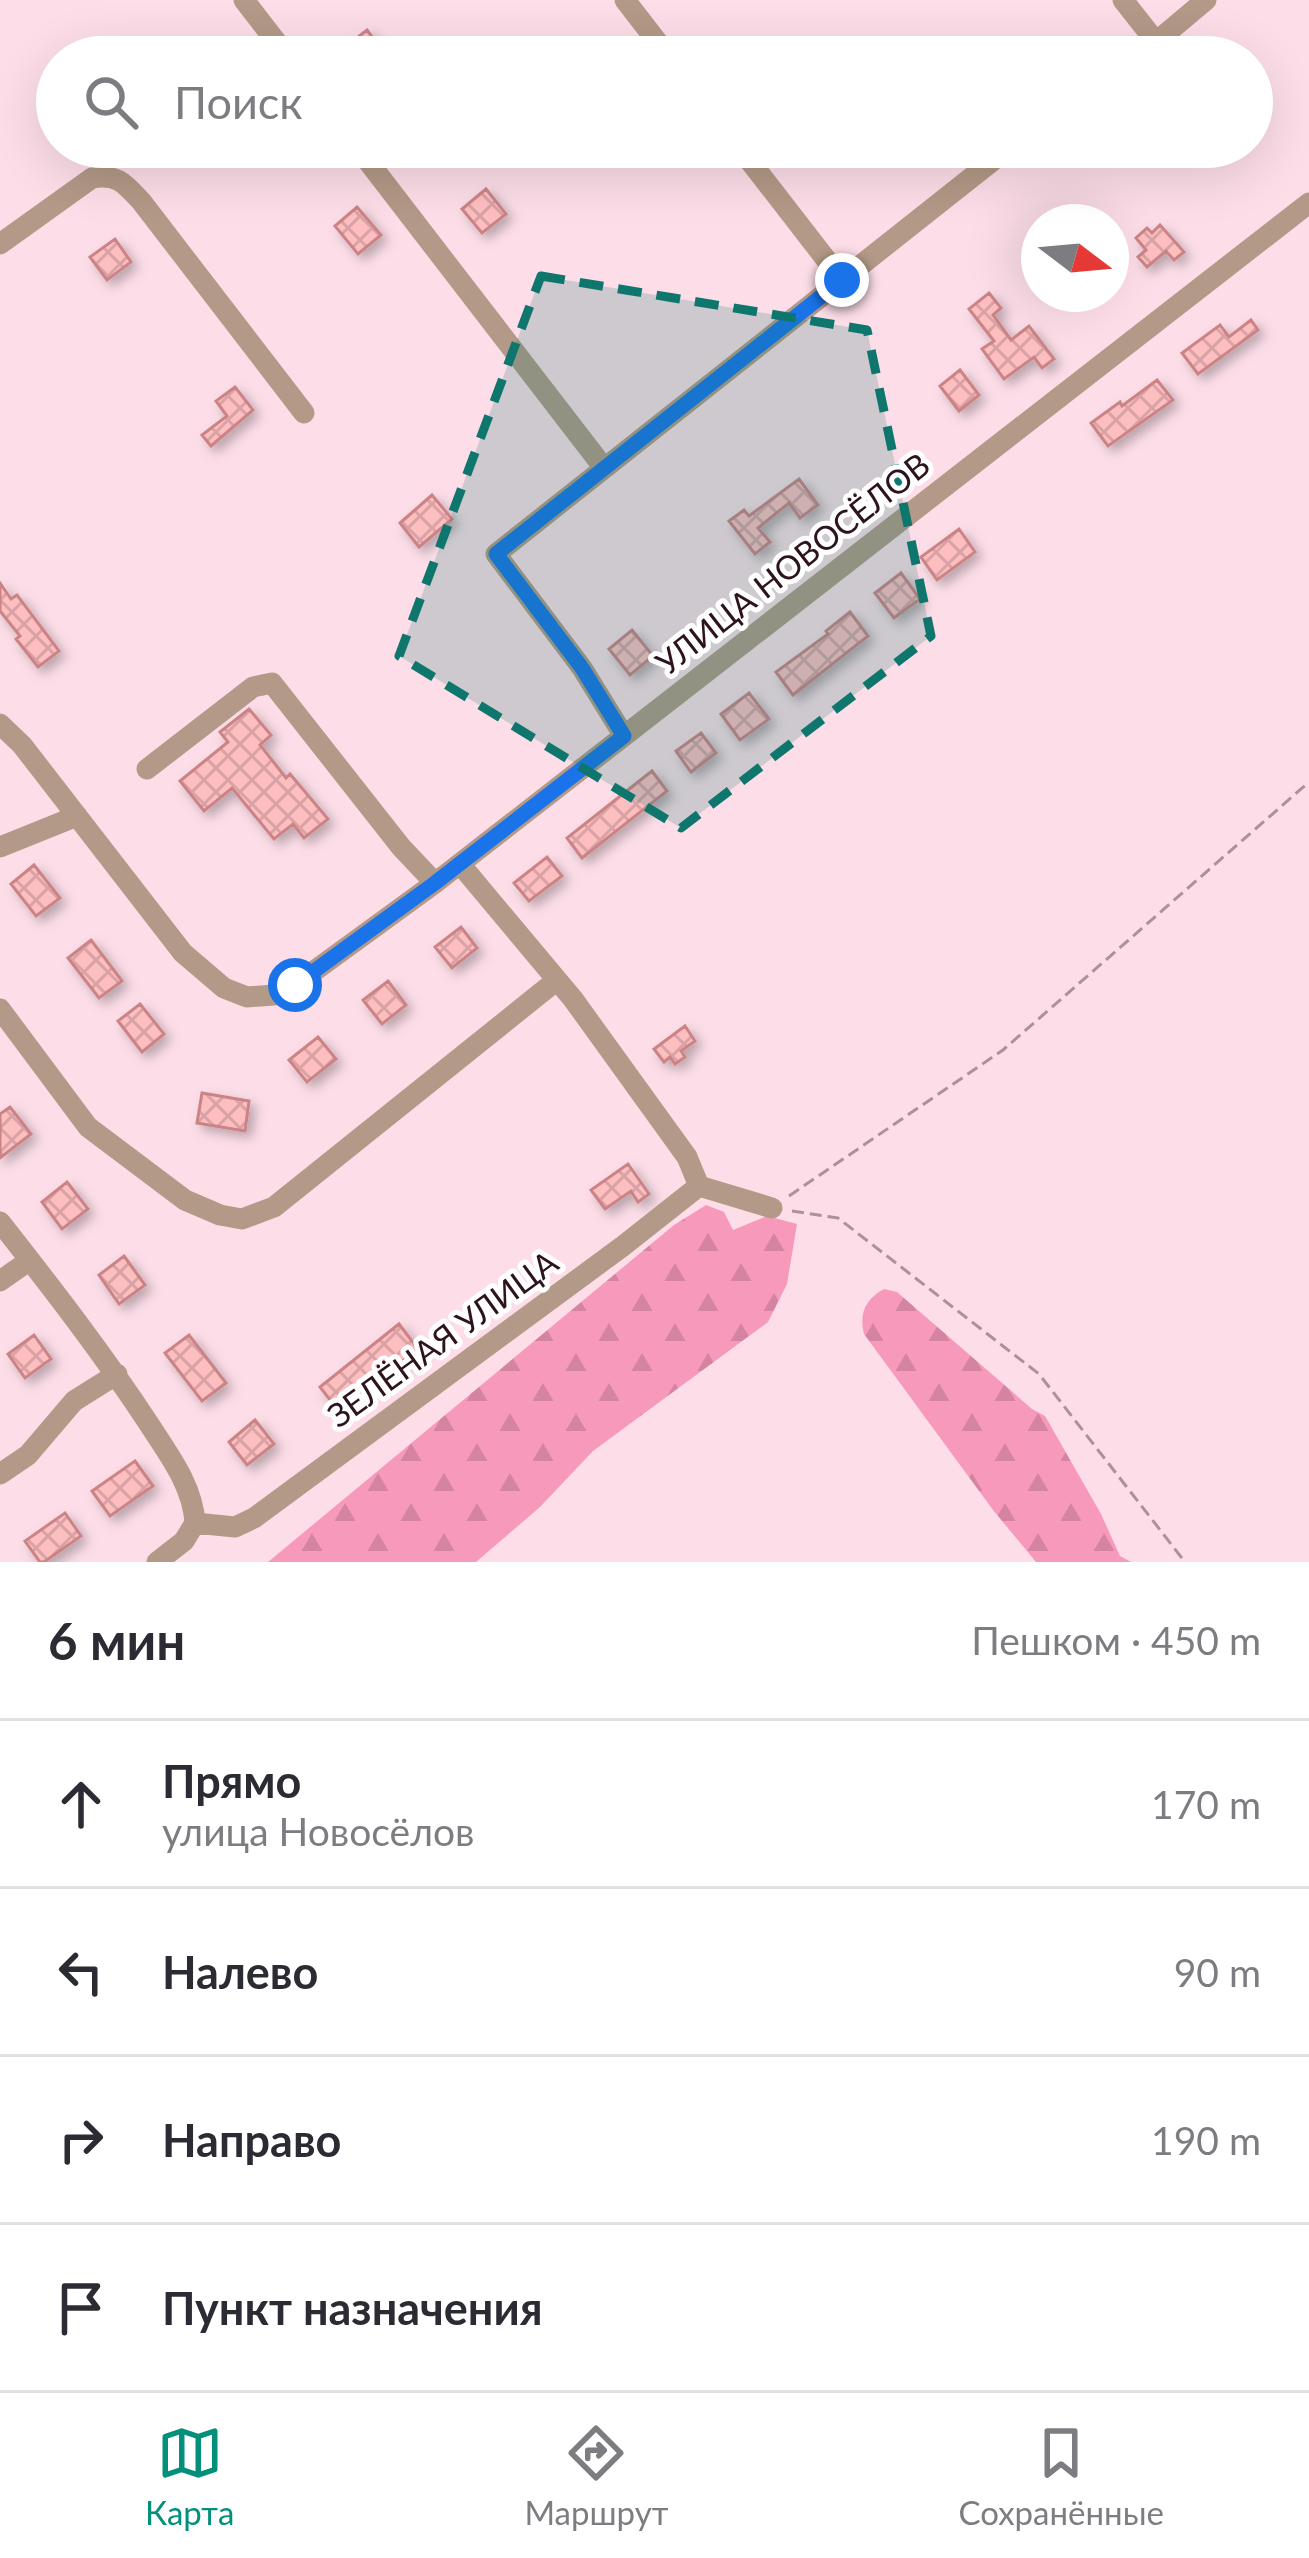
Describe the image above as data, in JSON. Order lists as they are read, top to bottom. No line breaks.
{"streets":{"street":["УЛИЦА НОВОСЁЛОВ","ЗЕЛЁНАЯ УЛИЦА"]},"north":"right","page":{"search":"Поиск","heading":["6 мин","Пешком · 450 m"],"list":[["Прямо","улица Новосёлов","170 m"],["Налево","90 m"],["Направо","190 m"],"Пункт назначения"],"nav":["Карта","Маршрут","Сохранённые"]}}
